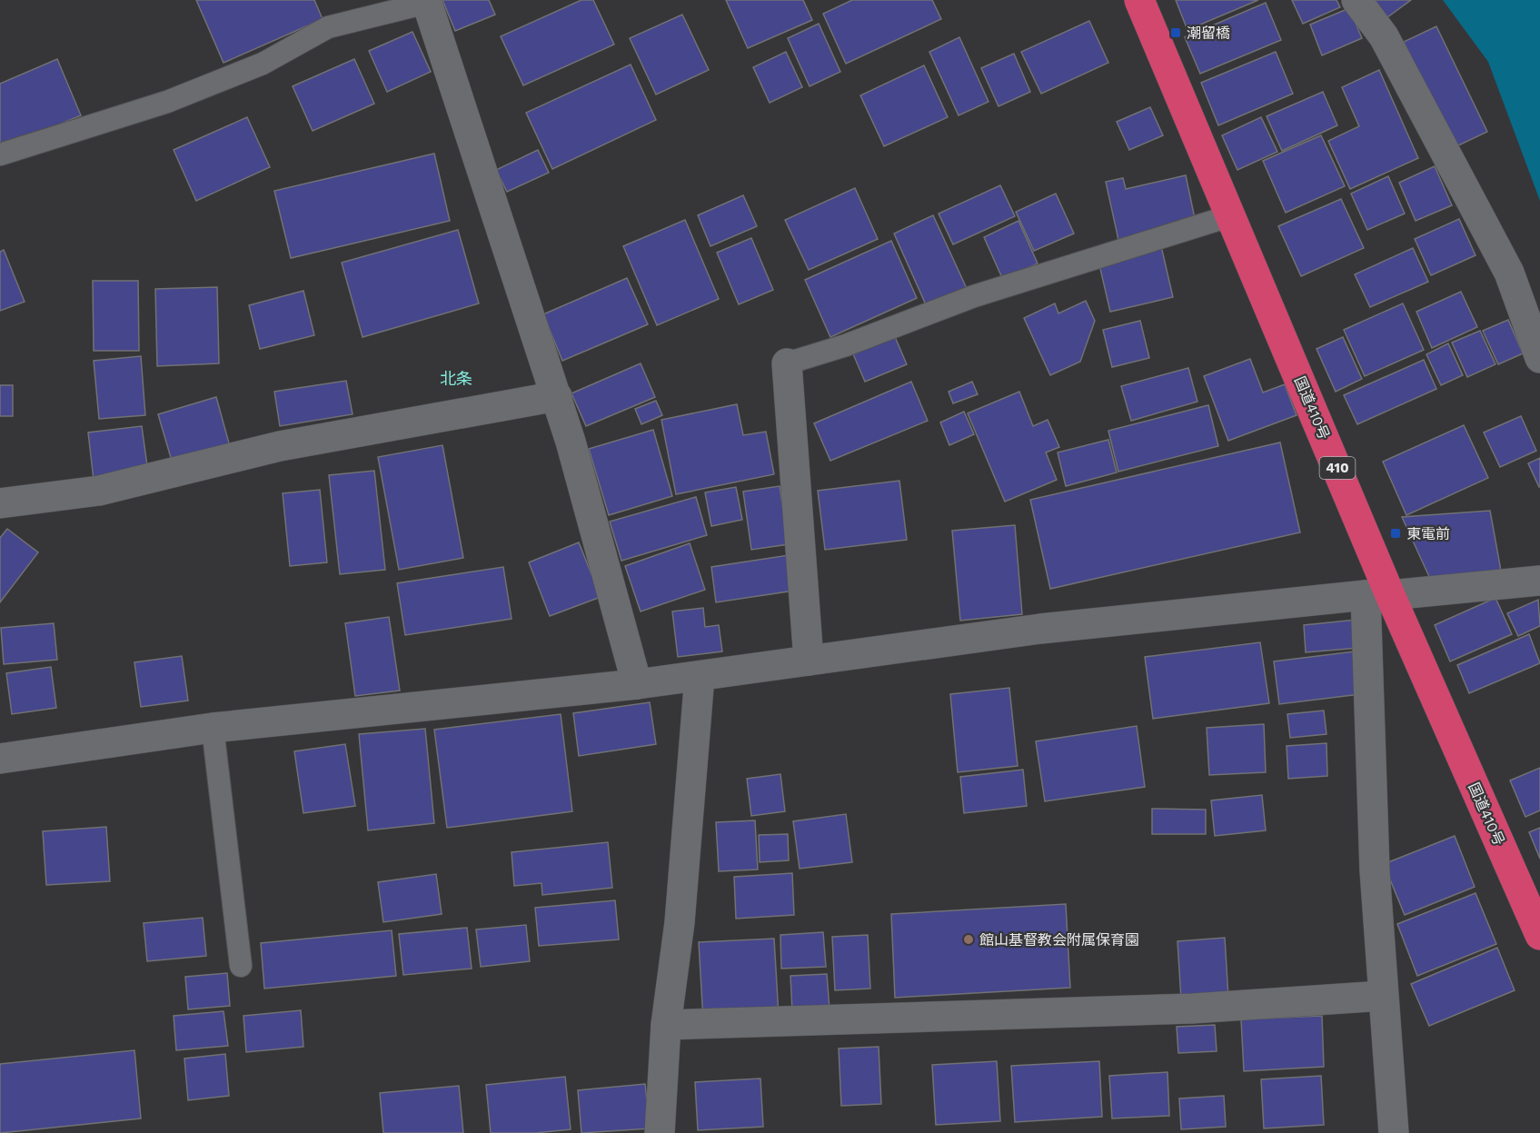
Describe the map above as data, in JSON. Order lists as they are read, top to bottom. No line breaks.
{"streets":{"highway":["国道410号","410"]},"districts":["北条"],"places":{"transit":["潮留橋","東電前"],"other":["館山基督教会附属保育園"]}}
